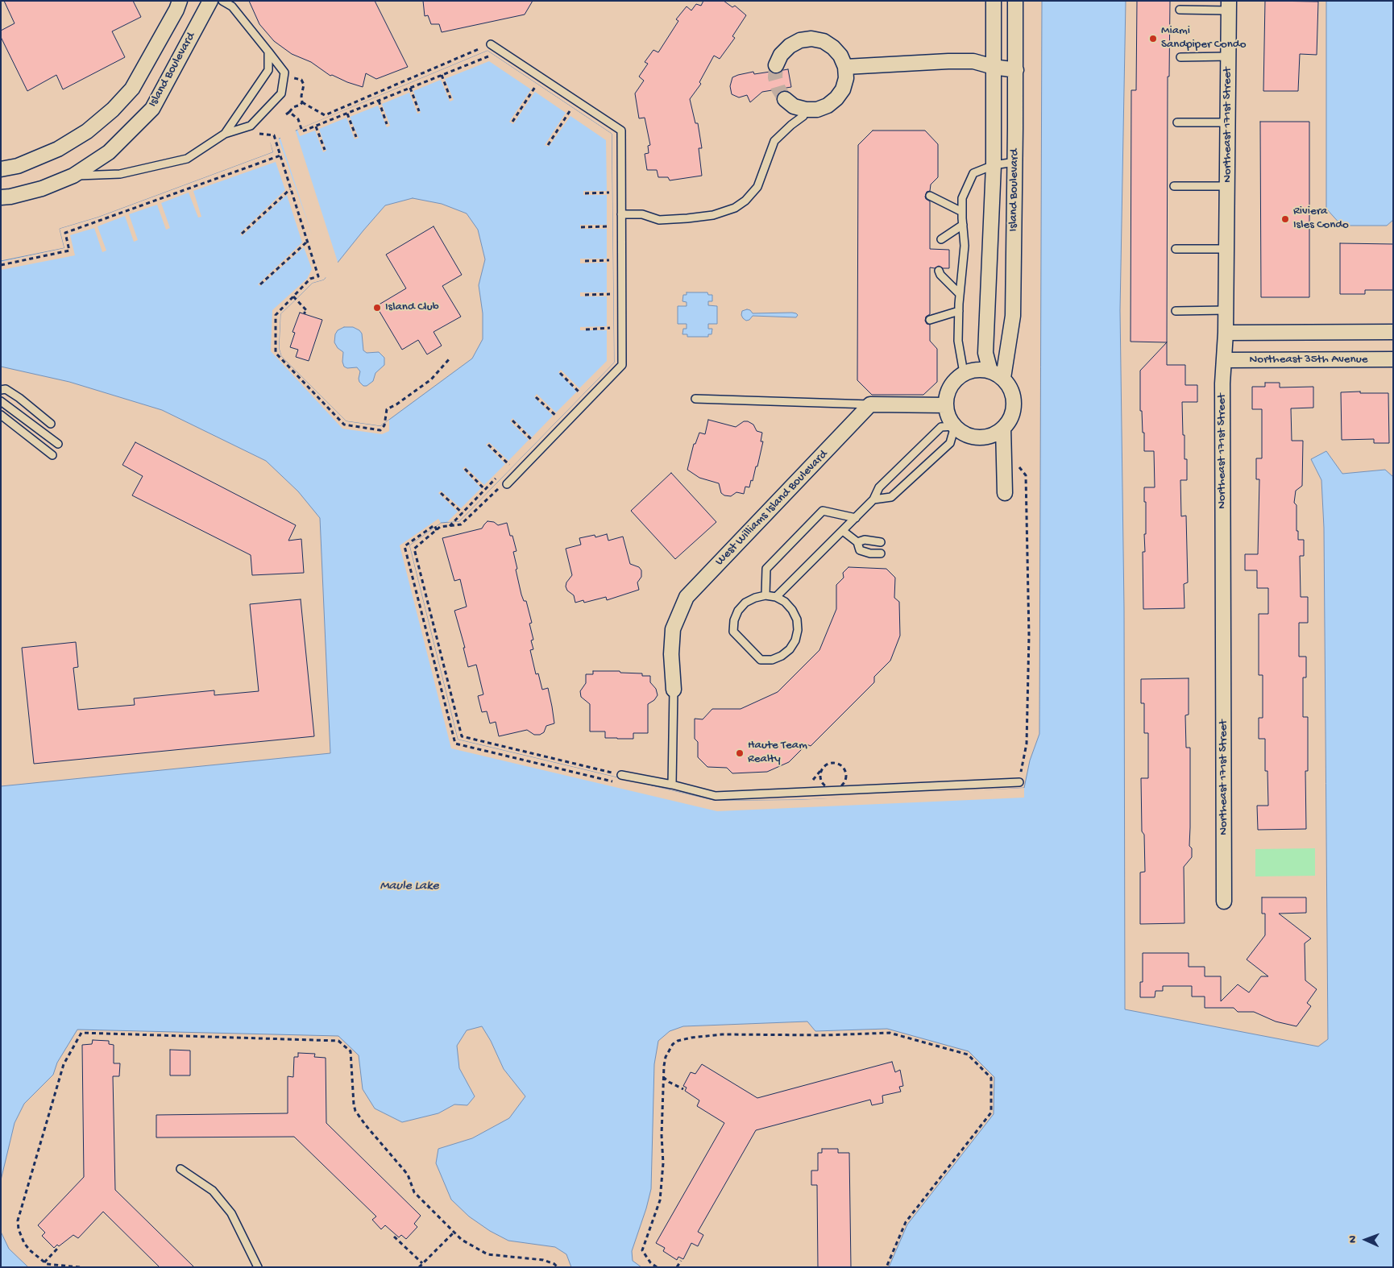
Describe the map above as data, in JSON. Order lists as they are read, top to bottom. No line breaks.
{"streets":{"street":["Island Boulevard","Northeast 171st Street","Northeast 35th Avenue","West Williams Island Boulevard"]},"crossings":[["Northeast 171st Street","Northeast 35th Avenue"]],"water":["Maule Lake"],"places":["Miami Sandpiper Condo","Riviera Isles Condo","Island Club","Haute Team Realty"],"north":"left"}
